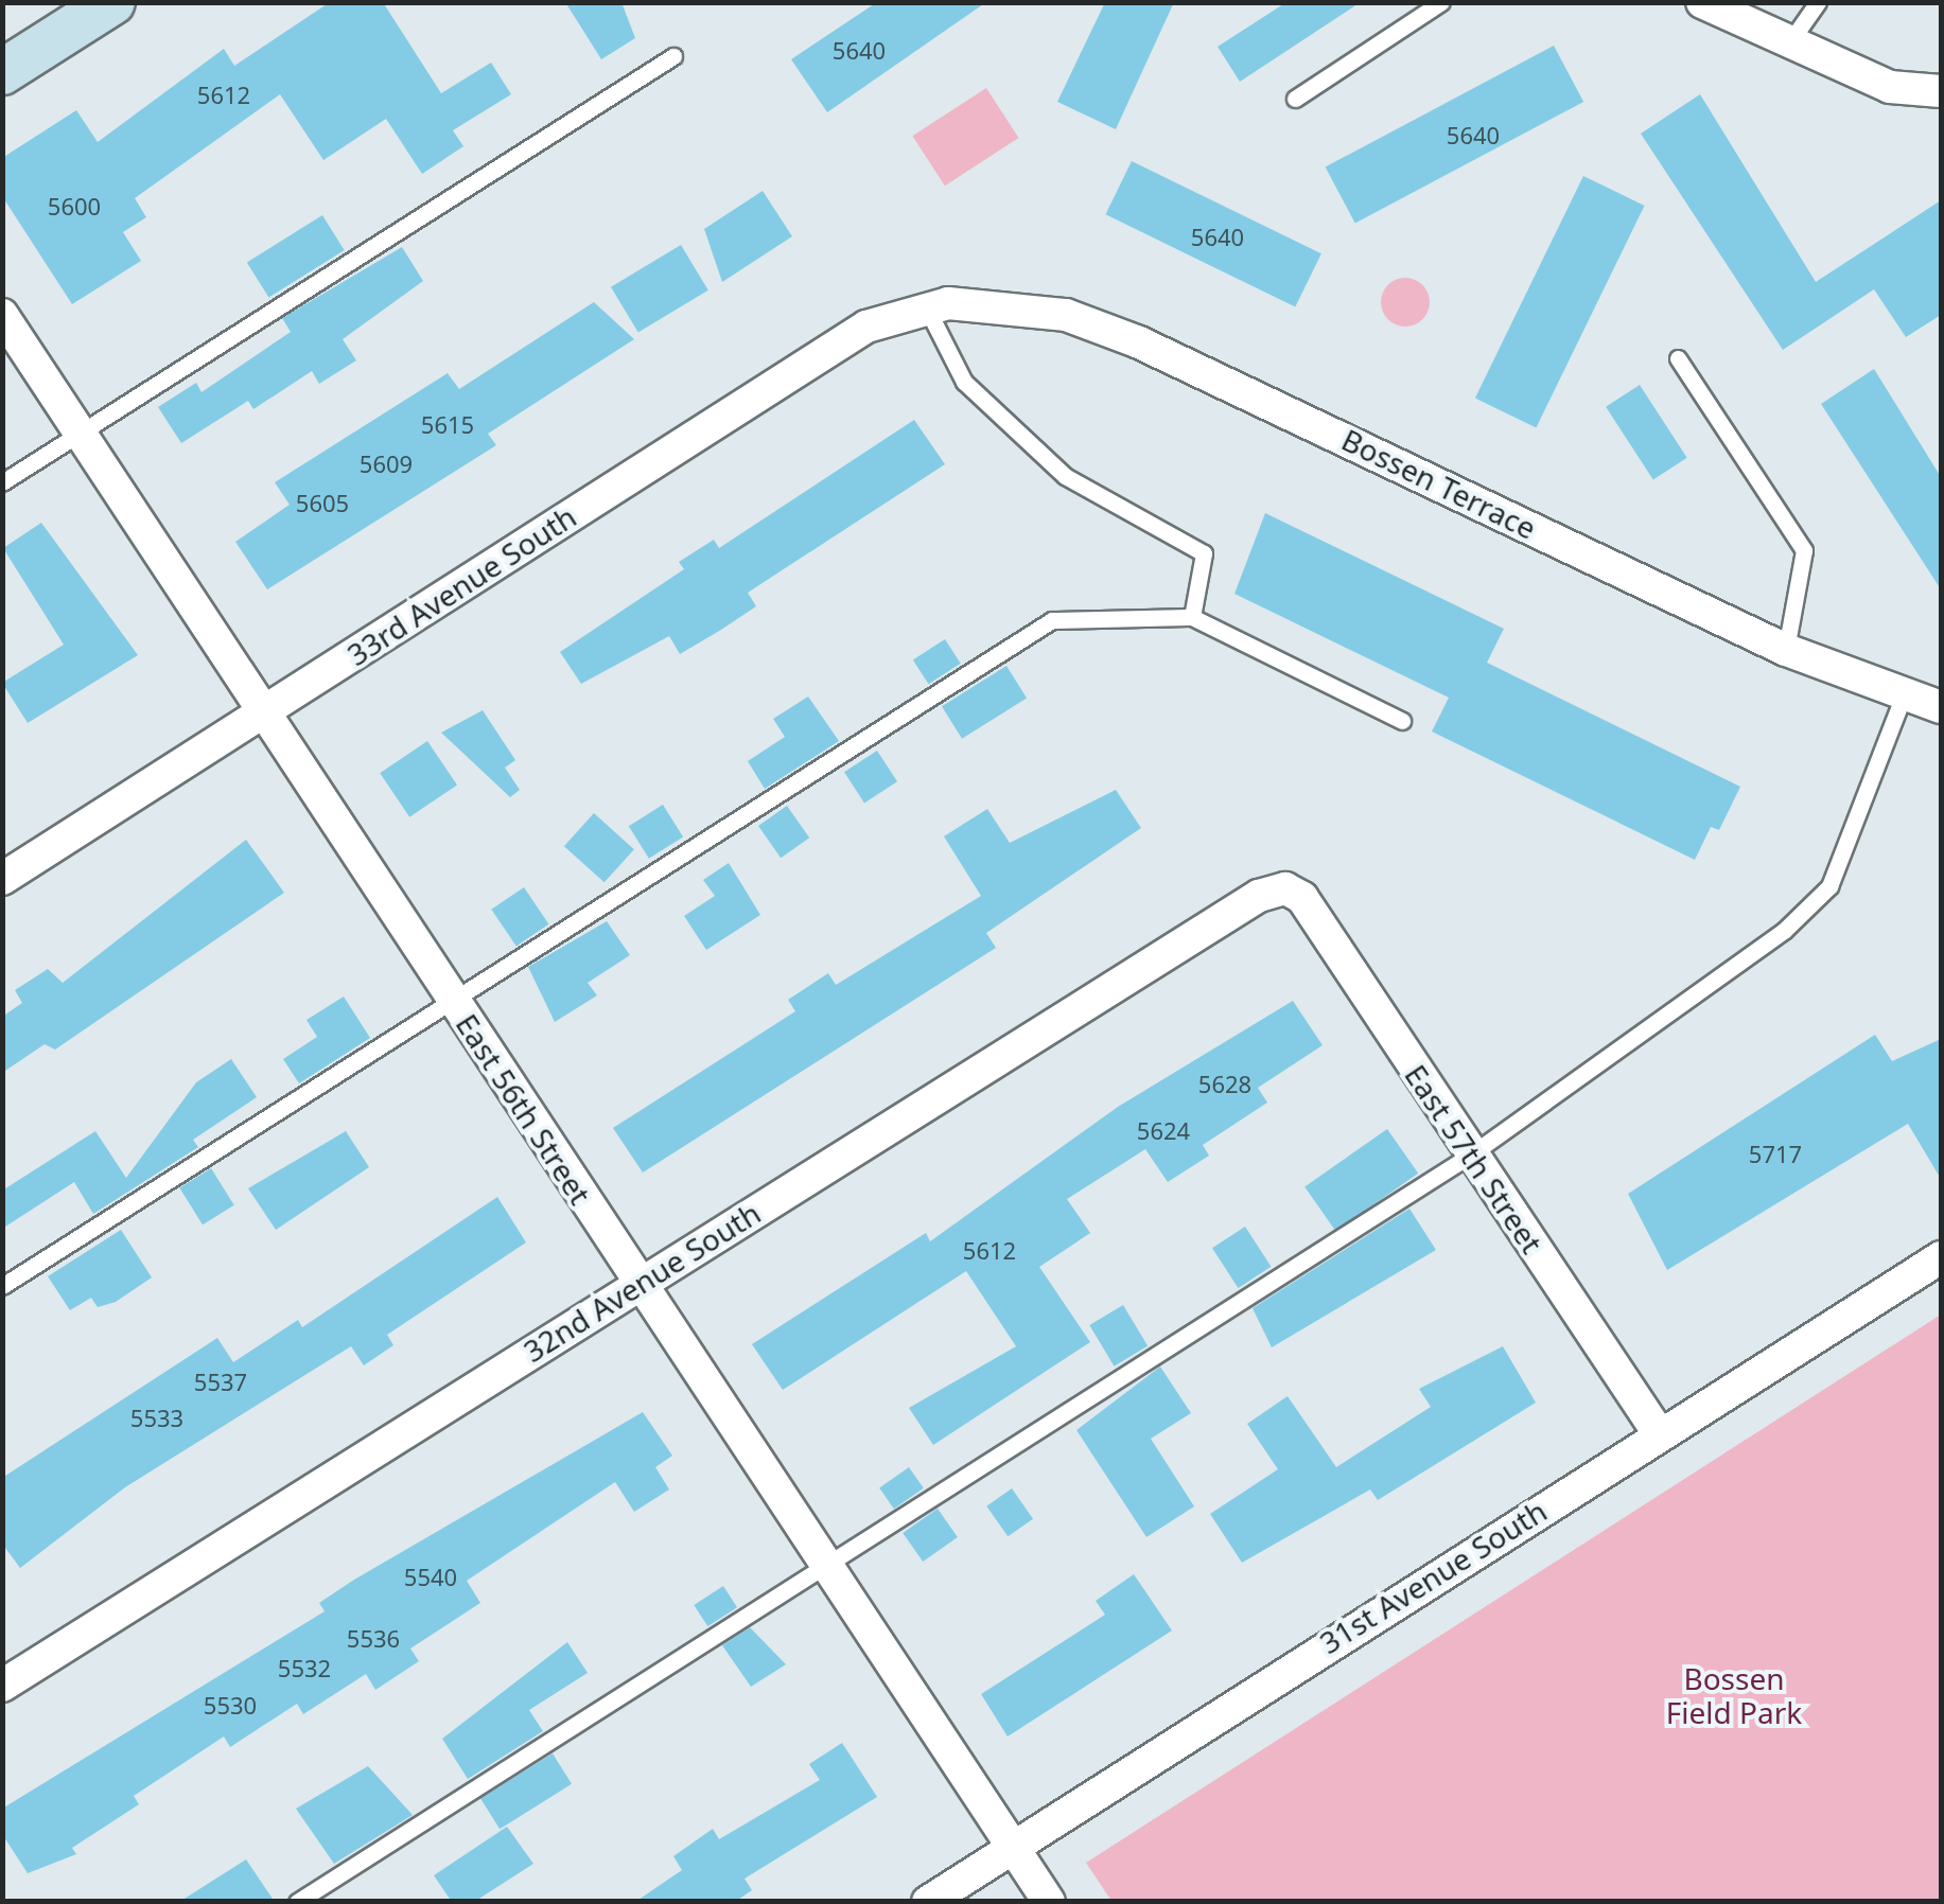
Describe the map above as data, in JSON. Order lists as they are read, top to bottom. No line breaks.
{"streets":{"street":["Bossen Terrace","33rd Avenue South","East 56th Street","East 57th Street","32nd Avenue South","31st Avenue South"]},"crossings":[["Bossen Terrace","33rd Avenue South"],["33rd Avenue South","East 56th Street"],["East 56th Street","32nd Avenue South"],["East 56th Street","31st Avenue South"],["East 57th Street","32nd Avenue South"],["East 57th Street","31st Avenue South"]],"parks":["Bossen Field Park"],"house_numbers":["5640","5612","5640","5600","5640","5615","5609","5605","5628","5624","5717","5612","5537","5533","5540","5536","5532","5530"]}
